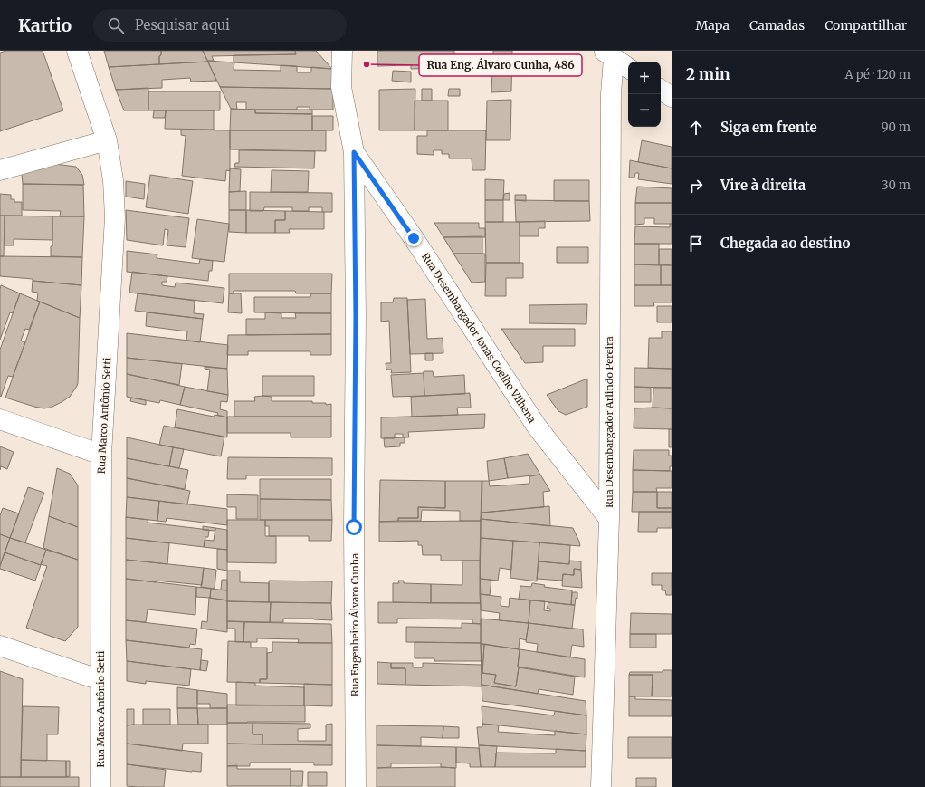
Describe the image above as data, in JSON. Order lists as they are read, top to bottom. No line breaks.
{"streets":{"street":["Rua Desembargador Jonas Coelho Vilhena","Rua Marco Antônio Setti","Rua Desembargador Arlindo Pereira","Rua Engenheiro Álvaro Cunha"]},"crossings":[["Rua Desembargador Jonas Coelho Vilhena","Rua Desembargador Arlindo Pereira"],["Rua Desembargador Jonas Coelho Vilhena","Rua Engenheiro Álvaro Cunha"]],"places":["Rua Eng. Álvaro Cunha, 486"],"page":{"header":"Kartio","search":"Pesquisar aqui","nav":["Mapa","Camadas","Compartilhar"],"heading":["2 min","A pé · 120 m"],"map_buttons":["+","−"],"list":[["Siga em frente","90 m"],["Vire à direita","30 m"],"Chegada ao destino"]}}
